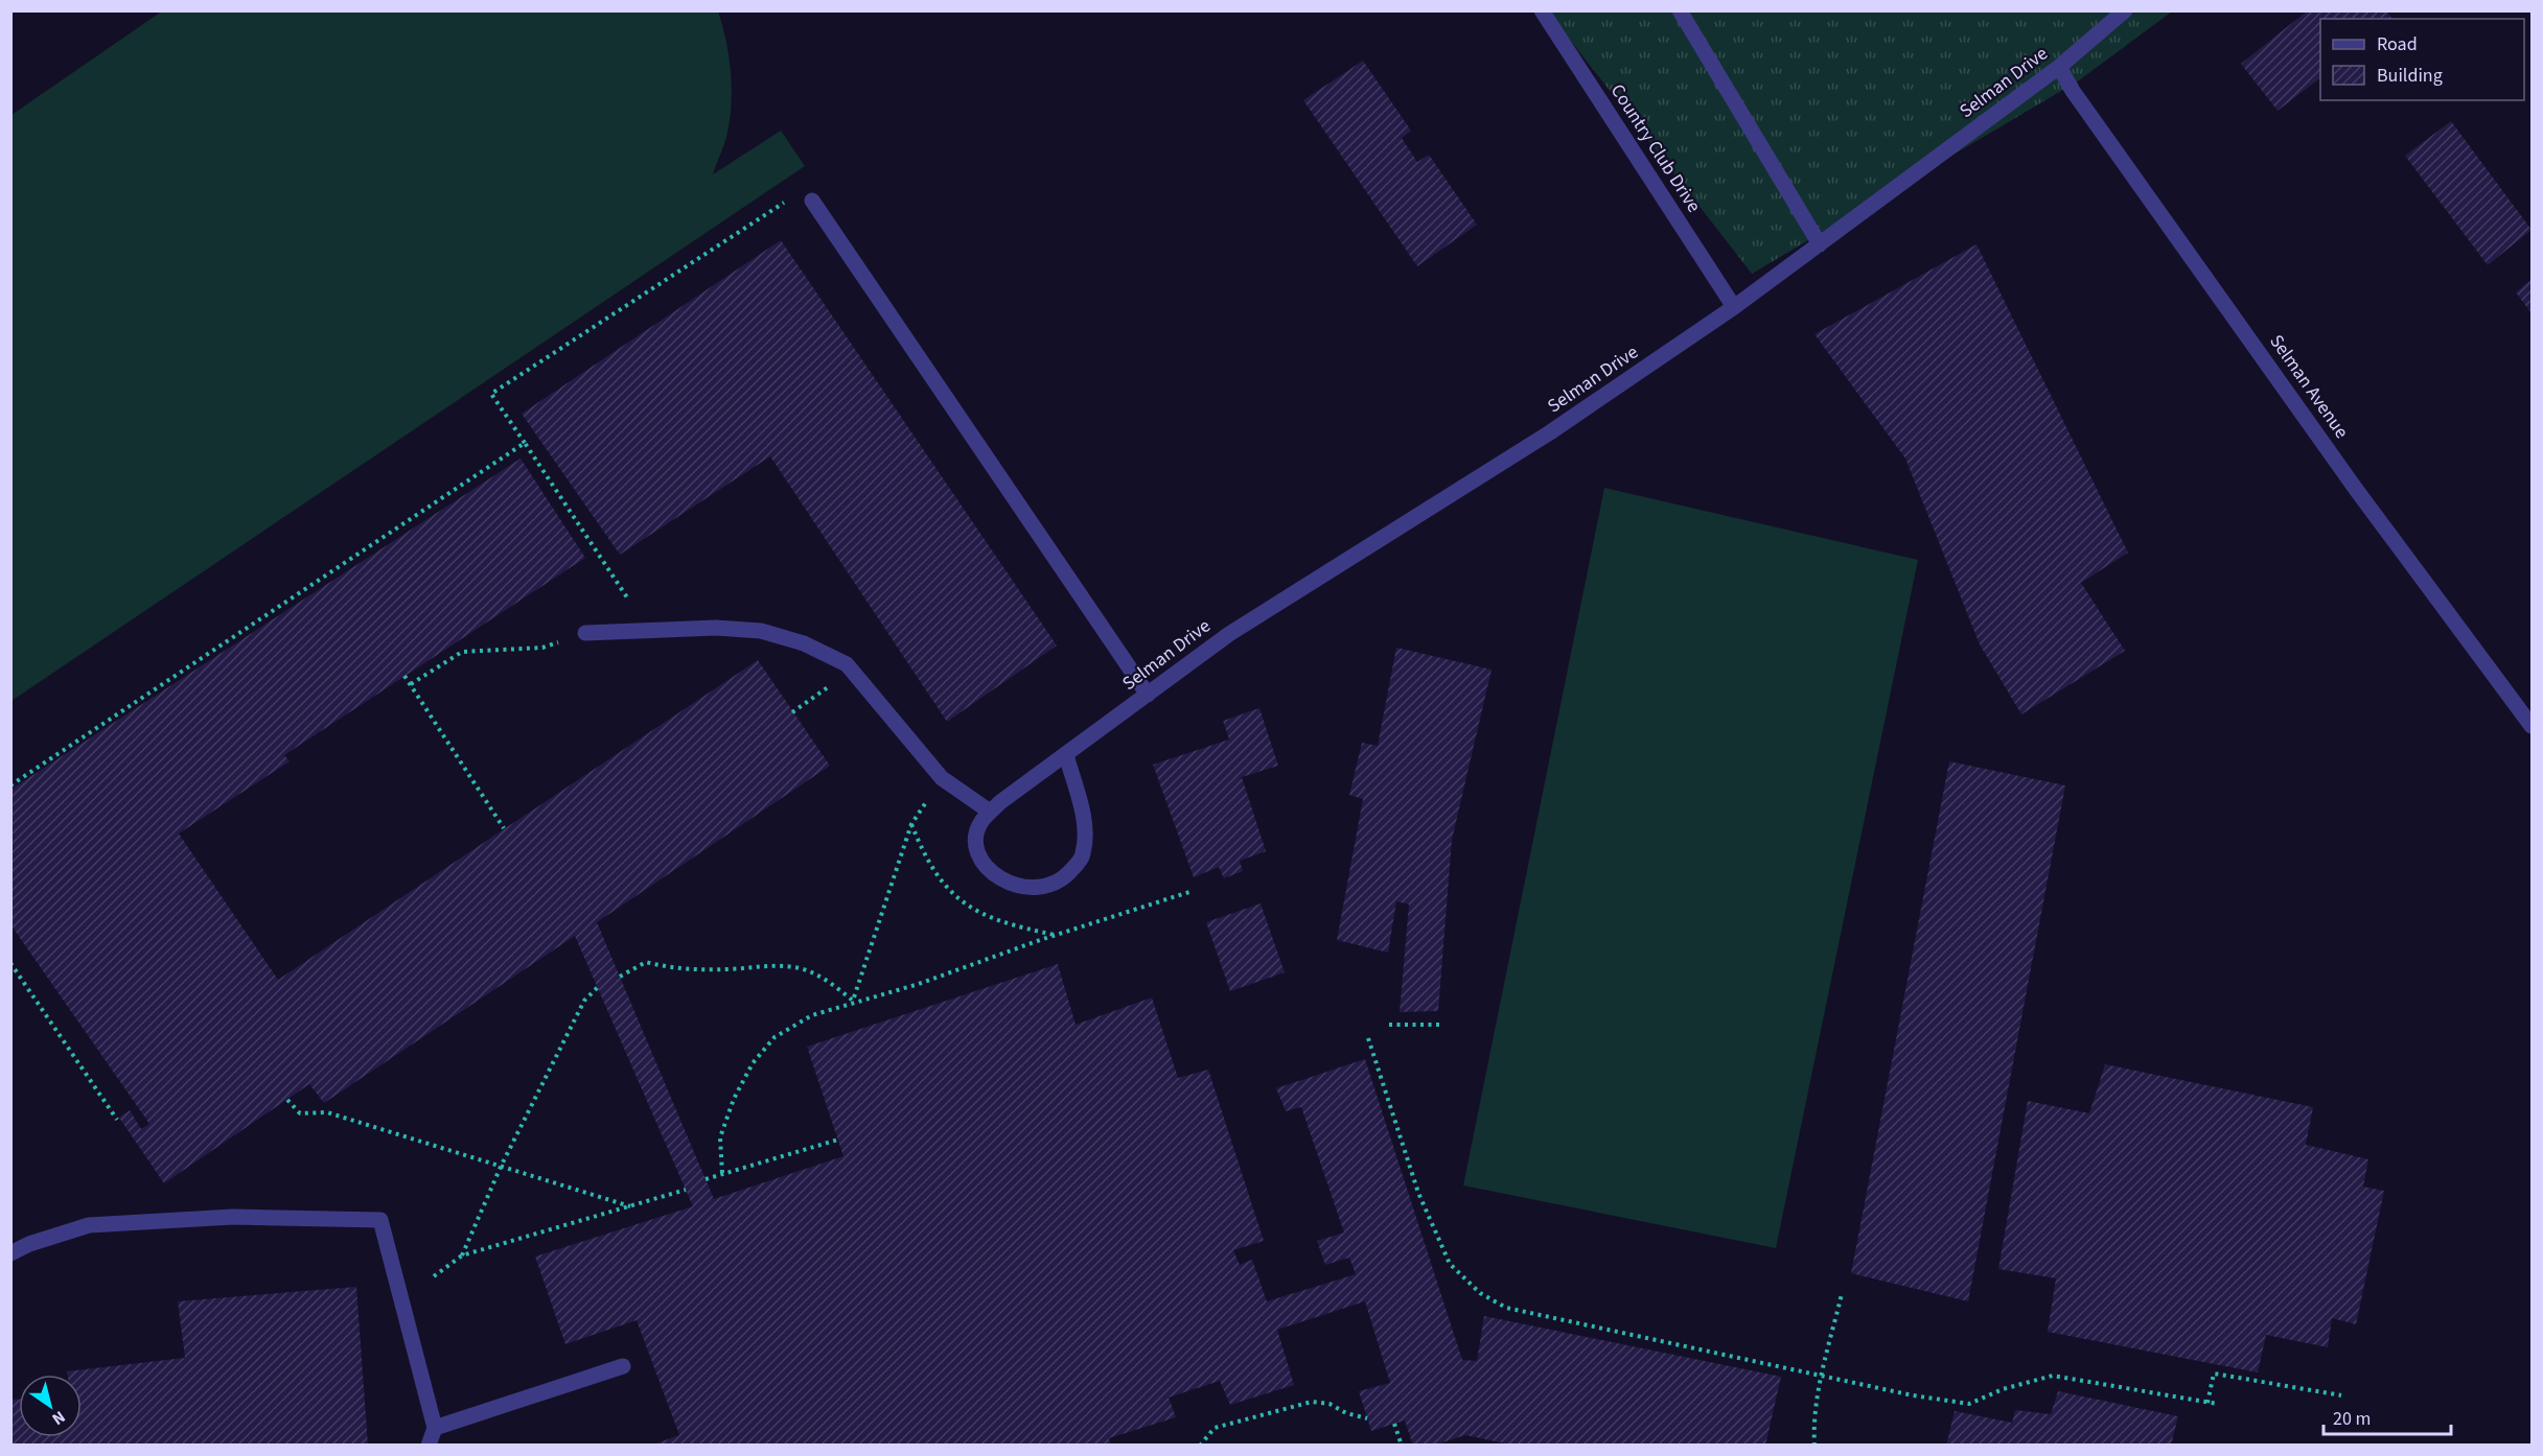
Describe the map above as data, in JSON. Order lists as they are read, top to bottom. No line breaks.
{"streets":{"street":["Selman Drive","Country Club Drive","Selman Avenue"]},"crossings":[["Selman Drive","Country Club Drive"],["Selman Drive","Selman Avenue"]],"legend":["Road","Building"],"scale_bar":"20 m","north":"bottom right"}
